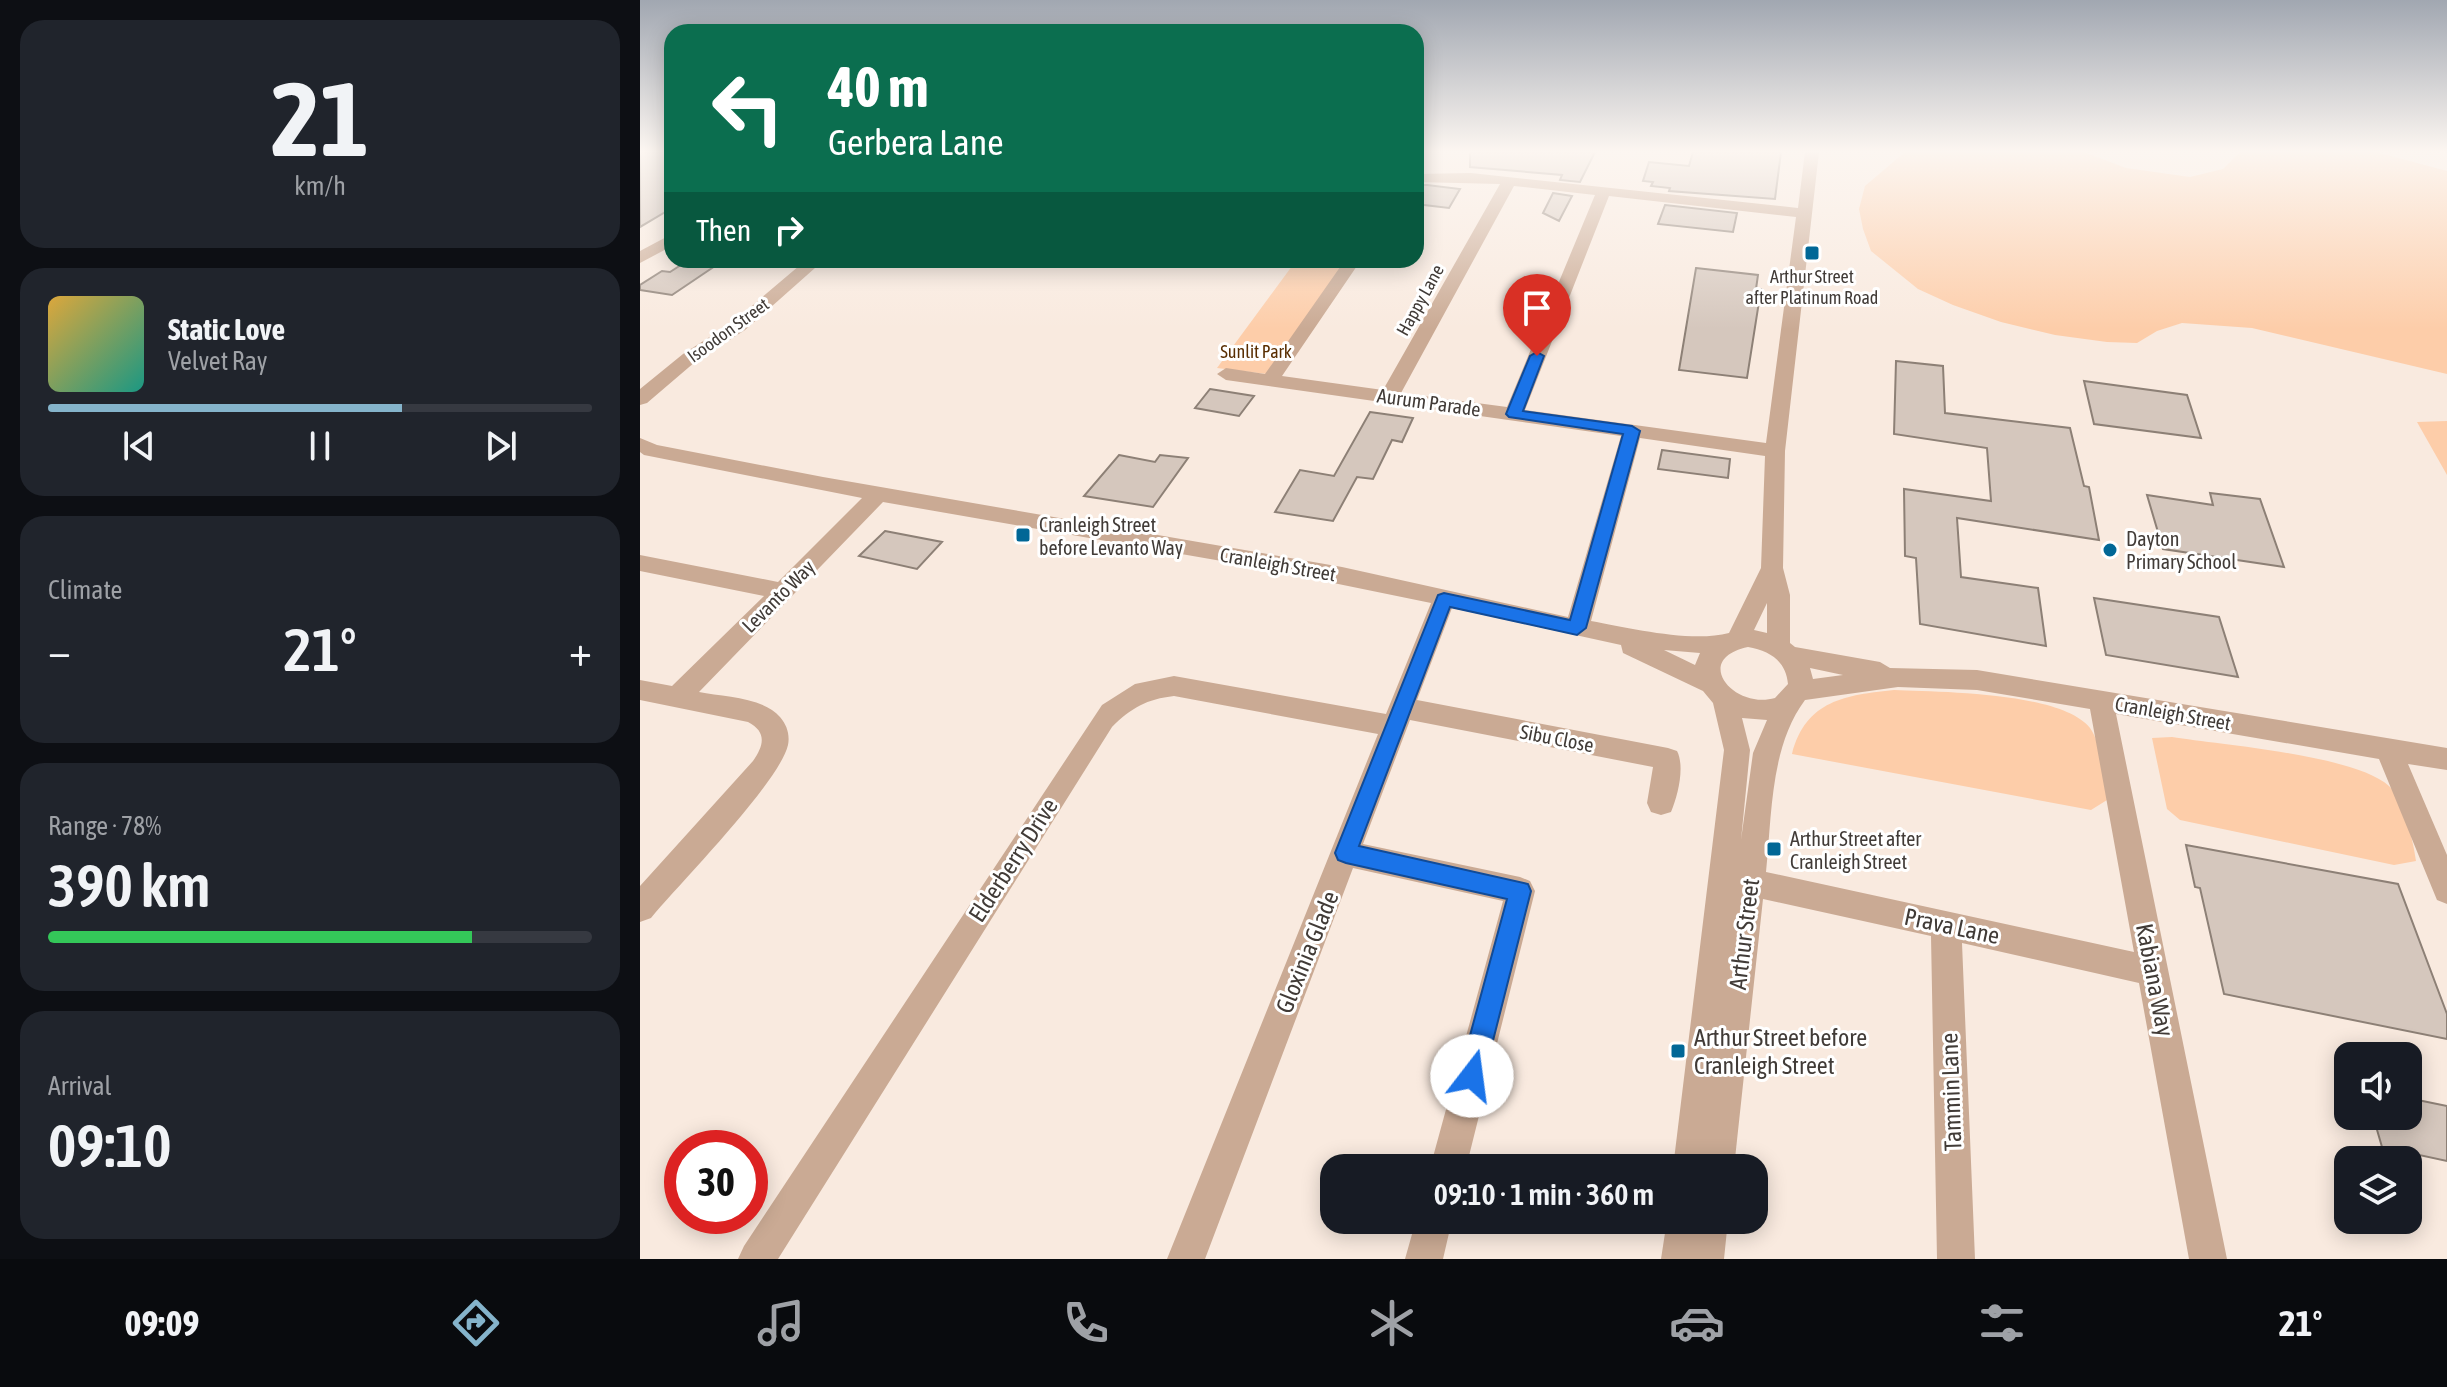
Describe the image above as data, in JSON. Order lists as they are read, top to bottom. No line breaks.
{"streets":{"street":["Happy Lane","Isoodon Street","Aurum Parade","Cranleigh Street","Levanto Way","Sibu Close","Elderberry Drive","Prava Lane","Arthur Street","Gloxinia Glade","Kabiana Way","Tammin Lane"]},"crossings":[["Happy Lane","Aurum Parade"],["Cranleigh Street","Levanto Way"],["Cranleigh Street","Arthur Street"],["Cranleigh Street","Gloxinia Glade"],["Cranleigh Street","Kabiana Way"],["Sibu Close","Elderberry Drive"],["Sibu Close","Gloxinia Glade"],["Elderberry Drive","Gloxinia Glade"],["Prava Lane","Arthur Street"],["Prava Lane","Kabiana Way"],["Prava Lane","Tammin Lane"]],"parks":["Sunlit Park"],"places":{"transit":["Arthur Street after Platinum Road","Cranleigh Street before Levanto Way","Arthur Street after Cranleigh Street","Arthur Street before Cranleigh Street"],"other":["Dayton Primary School"]},"page":{"tile":[["21","km/h"],"Climate",["Range · 78%","390 km"],["Arrival","09:10"]],"turn":["40 m","Gerbera Lane"],"then":"Then","song":["Static Love","Velvet Ray"],"heat":["−","21°","+"],"limit":"30","trip":"09:10 · 1 min · 360 m","tabs":["09:09","21°"]}}
